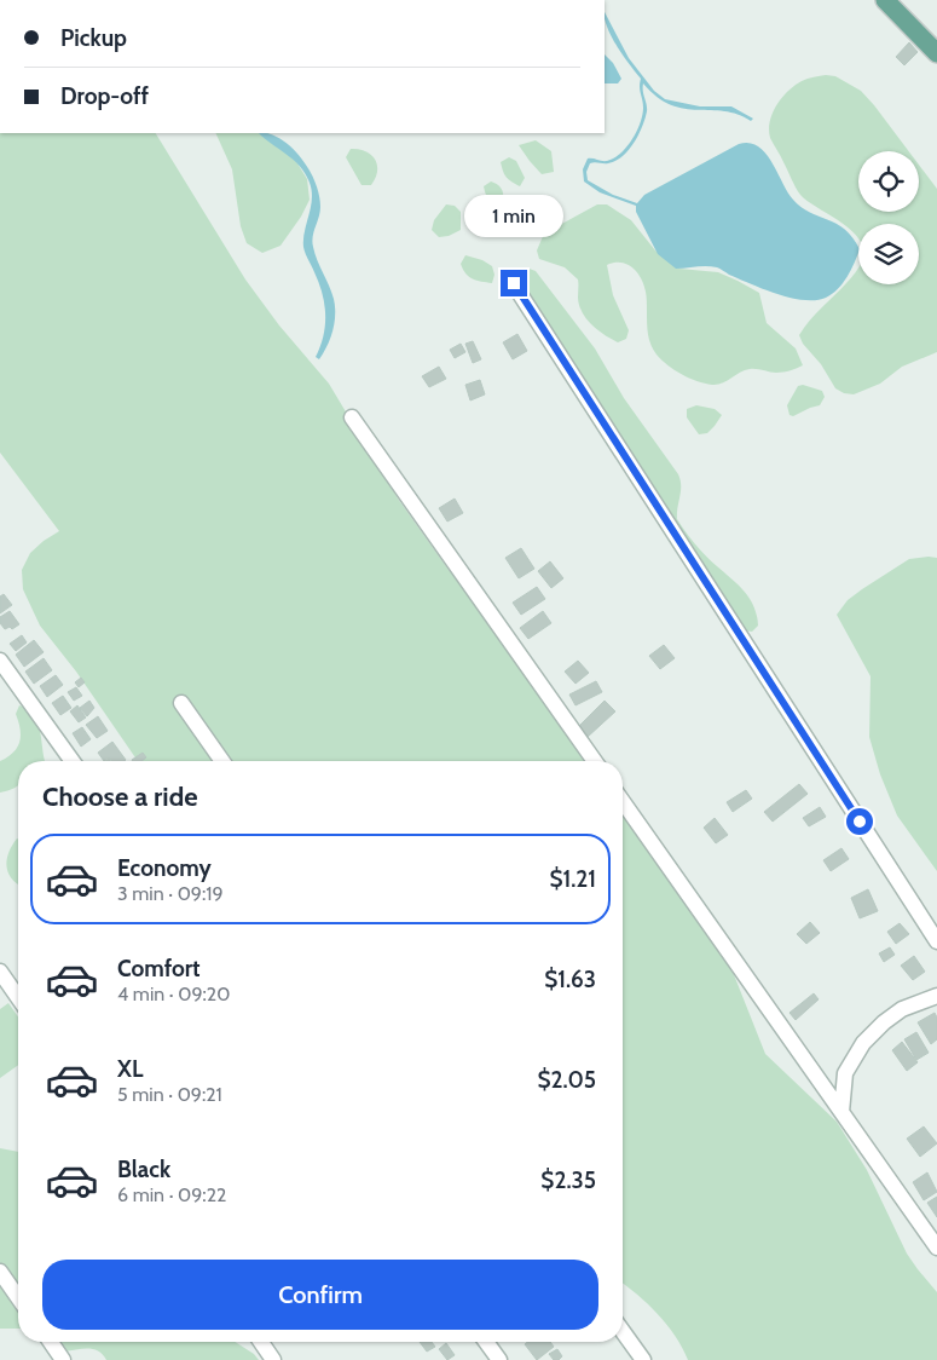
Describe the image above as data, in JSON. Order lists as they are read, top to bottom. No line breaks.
{"page":{"banner":["Pickup","Drop-off"],"bubble":"1 min","heading":"Choose a ride","list":[{"name":"Economy","note":"3 min · 09:19","value":"$1.21"},{"name":"Comfort","note":"4 min · 09:20","value":"$1.63"},{"name":"XL","note":"5 min · 09:21","value":"$2.05"},{"name":"Black","note":"6 min · 09:22","value":"$2.35"}],"buttons":"Confirm"}}
